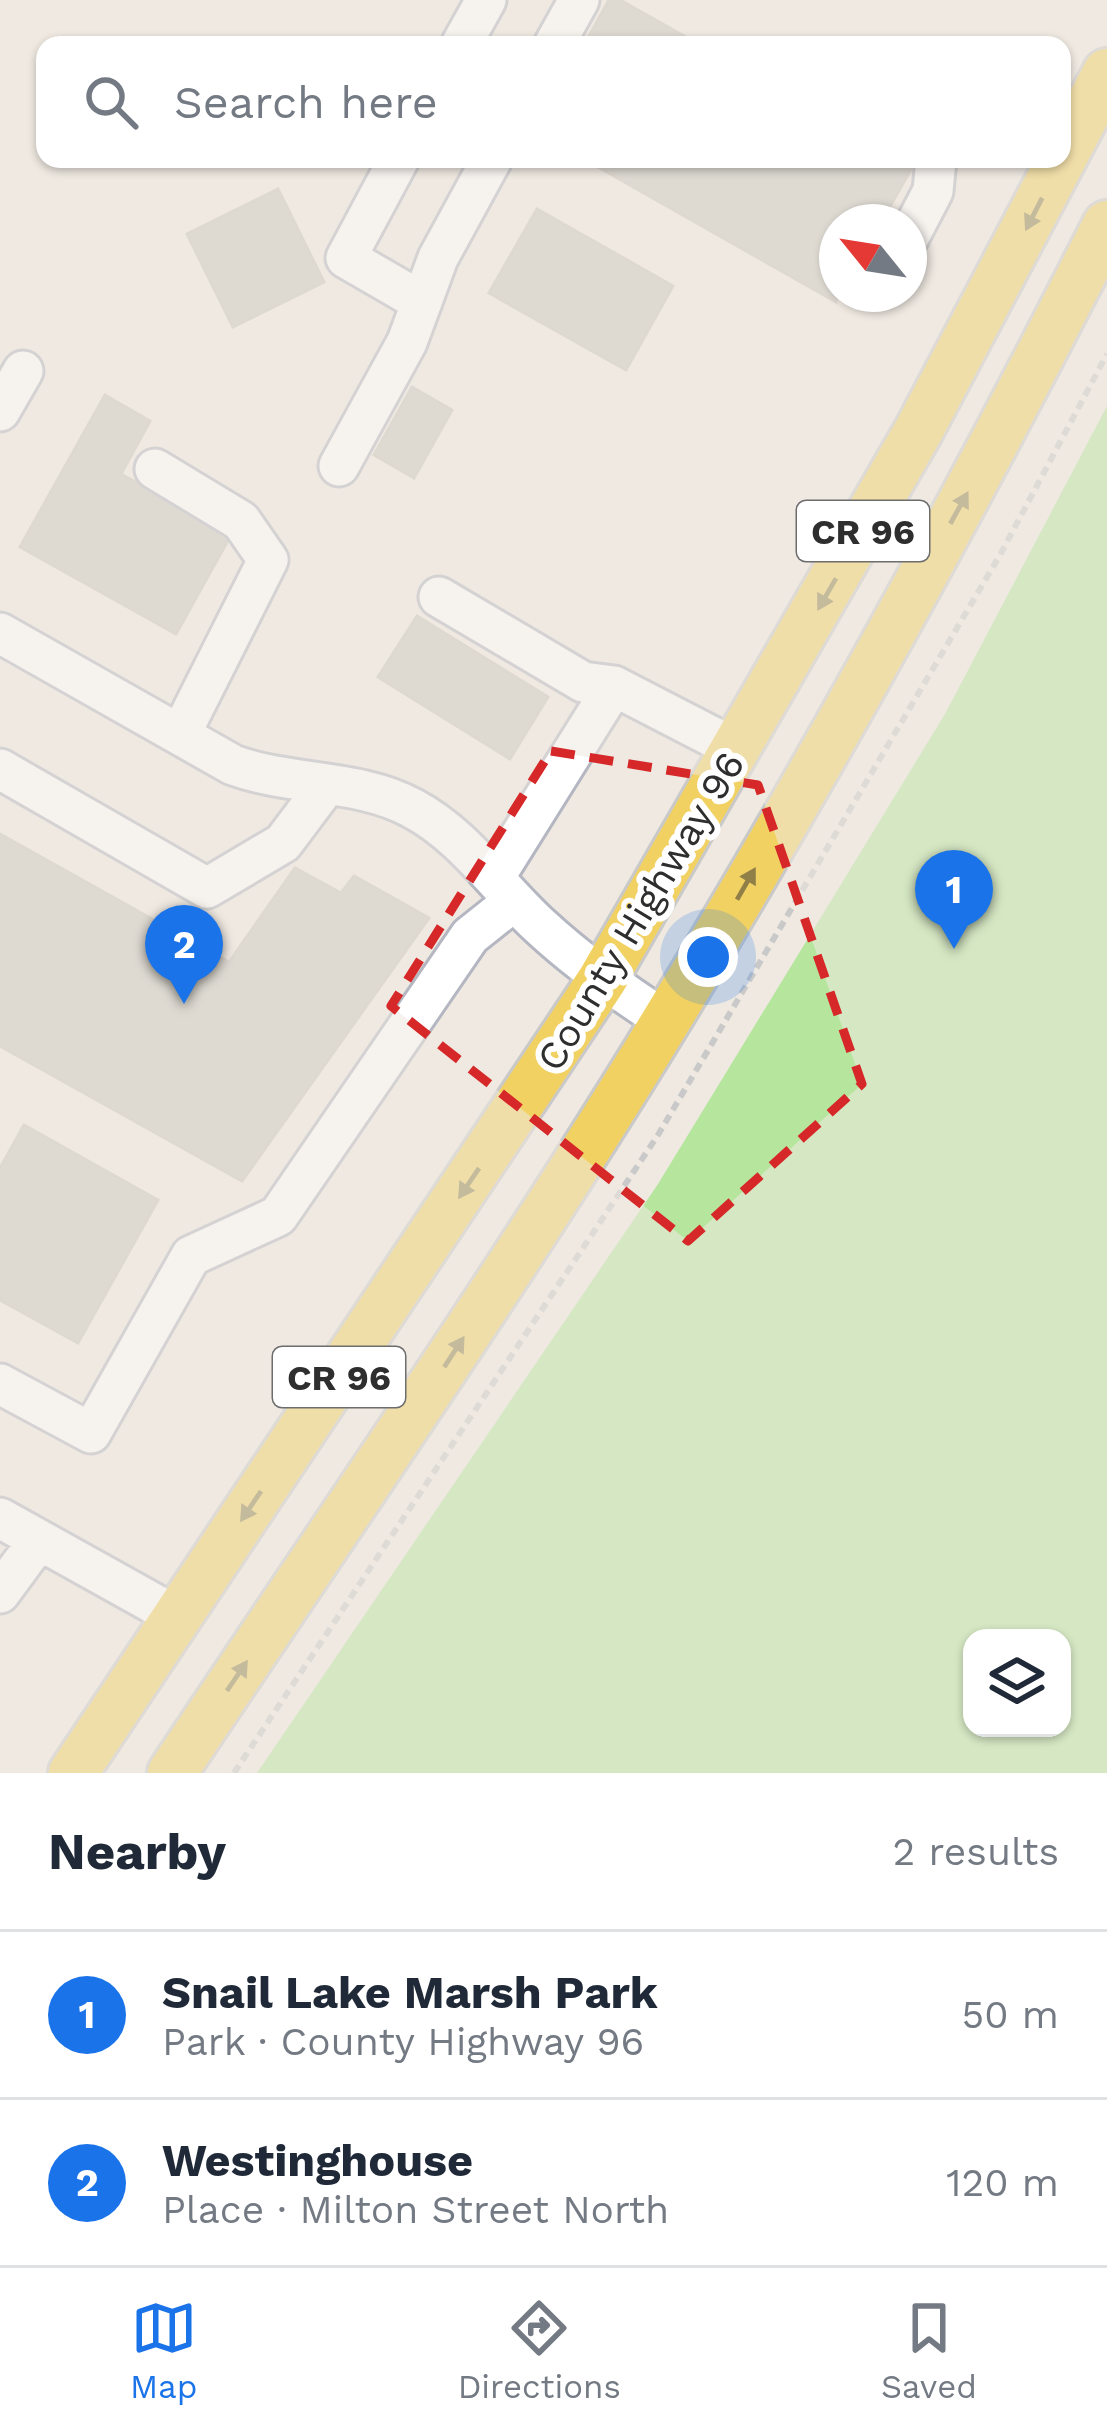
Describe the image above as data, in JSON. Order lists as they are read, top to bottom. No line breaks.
{"streets":{"main road":["CR 96","County Highway 96"]},"north":"top left","page":{"search":"Search here","pins":["1","2"],"heading":["Nearby","2 results"],"list":[{"mark":"1","name":"Snail Lake Marsh Park","note":"Park · County Highway 96","value":"50 m"},{"mark":"2","name":"Westinghouse","note":"Place · Milton Street North","value":"120 m"}],"nav":["Map","Directions","Saved"]}}
